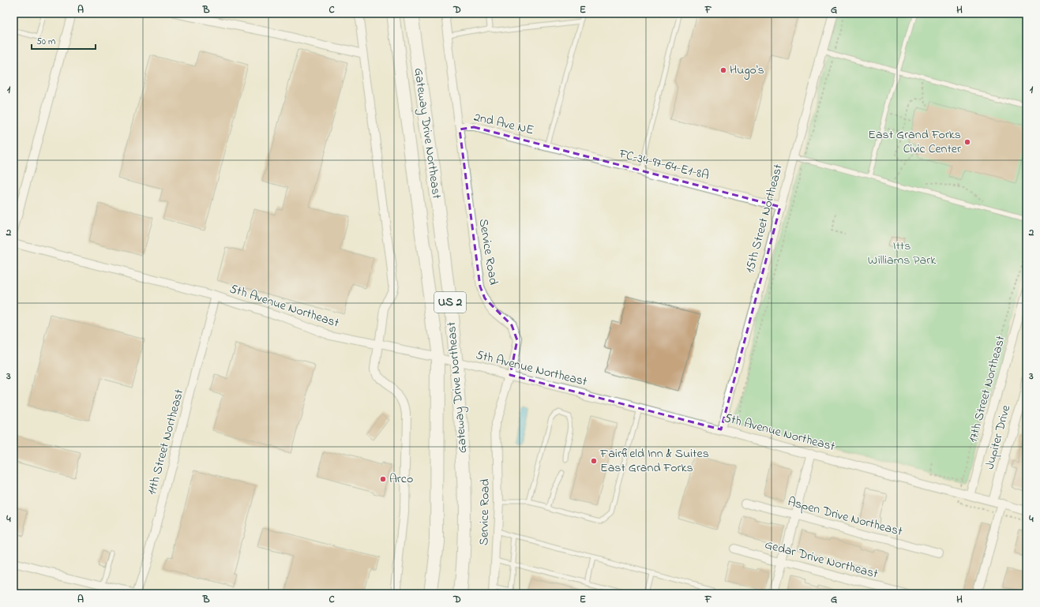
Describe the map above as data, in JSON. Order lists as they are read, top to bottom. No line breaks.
{"streets":{"highway":["Gateway Drive Northeast","US 2"],"street":["2nd Ave NE","FC-34-97-64-E1-8A","15th Street Northeast","Service Road","5th Avenue Northeast","17th Street Northeast","Jupiter Drive","11th Street Northeast","Aspen Drive Northeast","Gedar Drive Northeast"]},"crossings":[["2nd Ave NE","FC-34-97-64-E1-8A"],["2nd Ave NE","Service Road"],["Gateway Drive Northeast","5th Avenue Northeast"],["FC-34-97-64-E1-8A","15th Street Northeast"],["15th Street Northeast","5th Avenue Northeast"],["Service Road","5th Avenue Northeast"],["5th Avenue Northeast","17th Street Northeast"],["5th Avenue Northeast","Jupiter Drive"],["5th Avenue Northeast","11th Street Northeast"]],"parks":["Itts Williams Park"],"places":["Hugo's","East Grand Forks Civic Center","Fairfield Inn & Suites East Grand Forks","Arco"],"scale_bar":"50 m","grid":{"columns":["A","B","C","D","E","F","G","H"],"rows":["1","2","3","4"]}}
